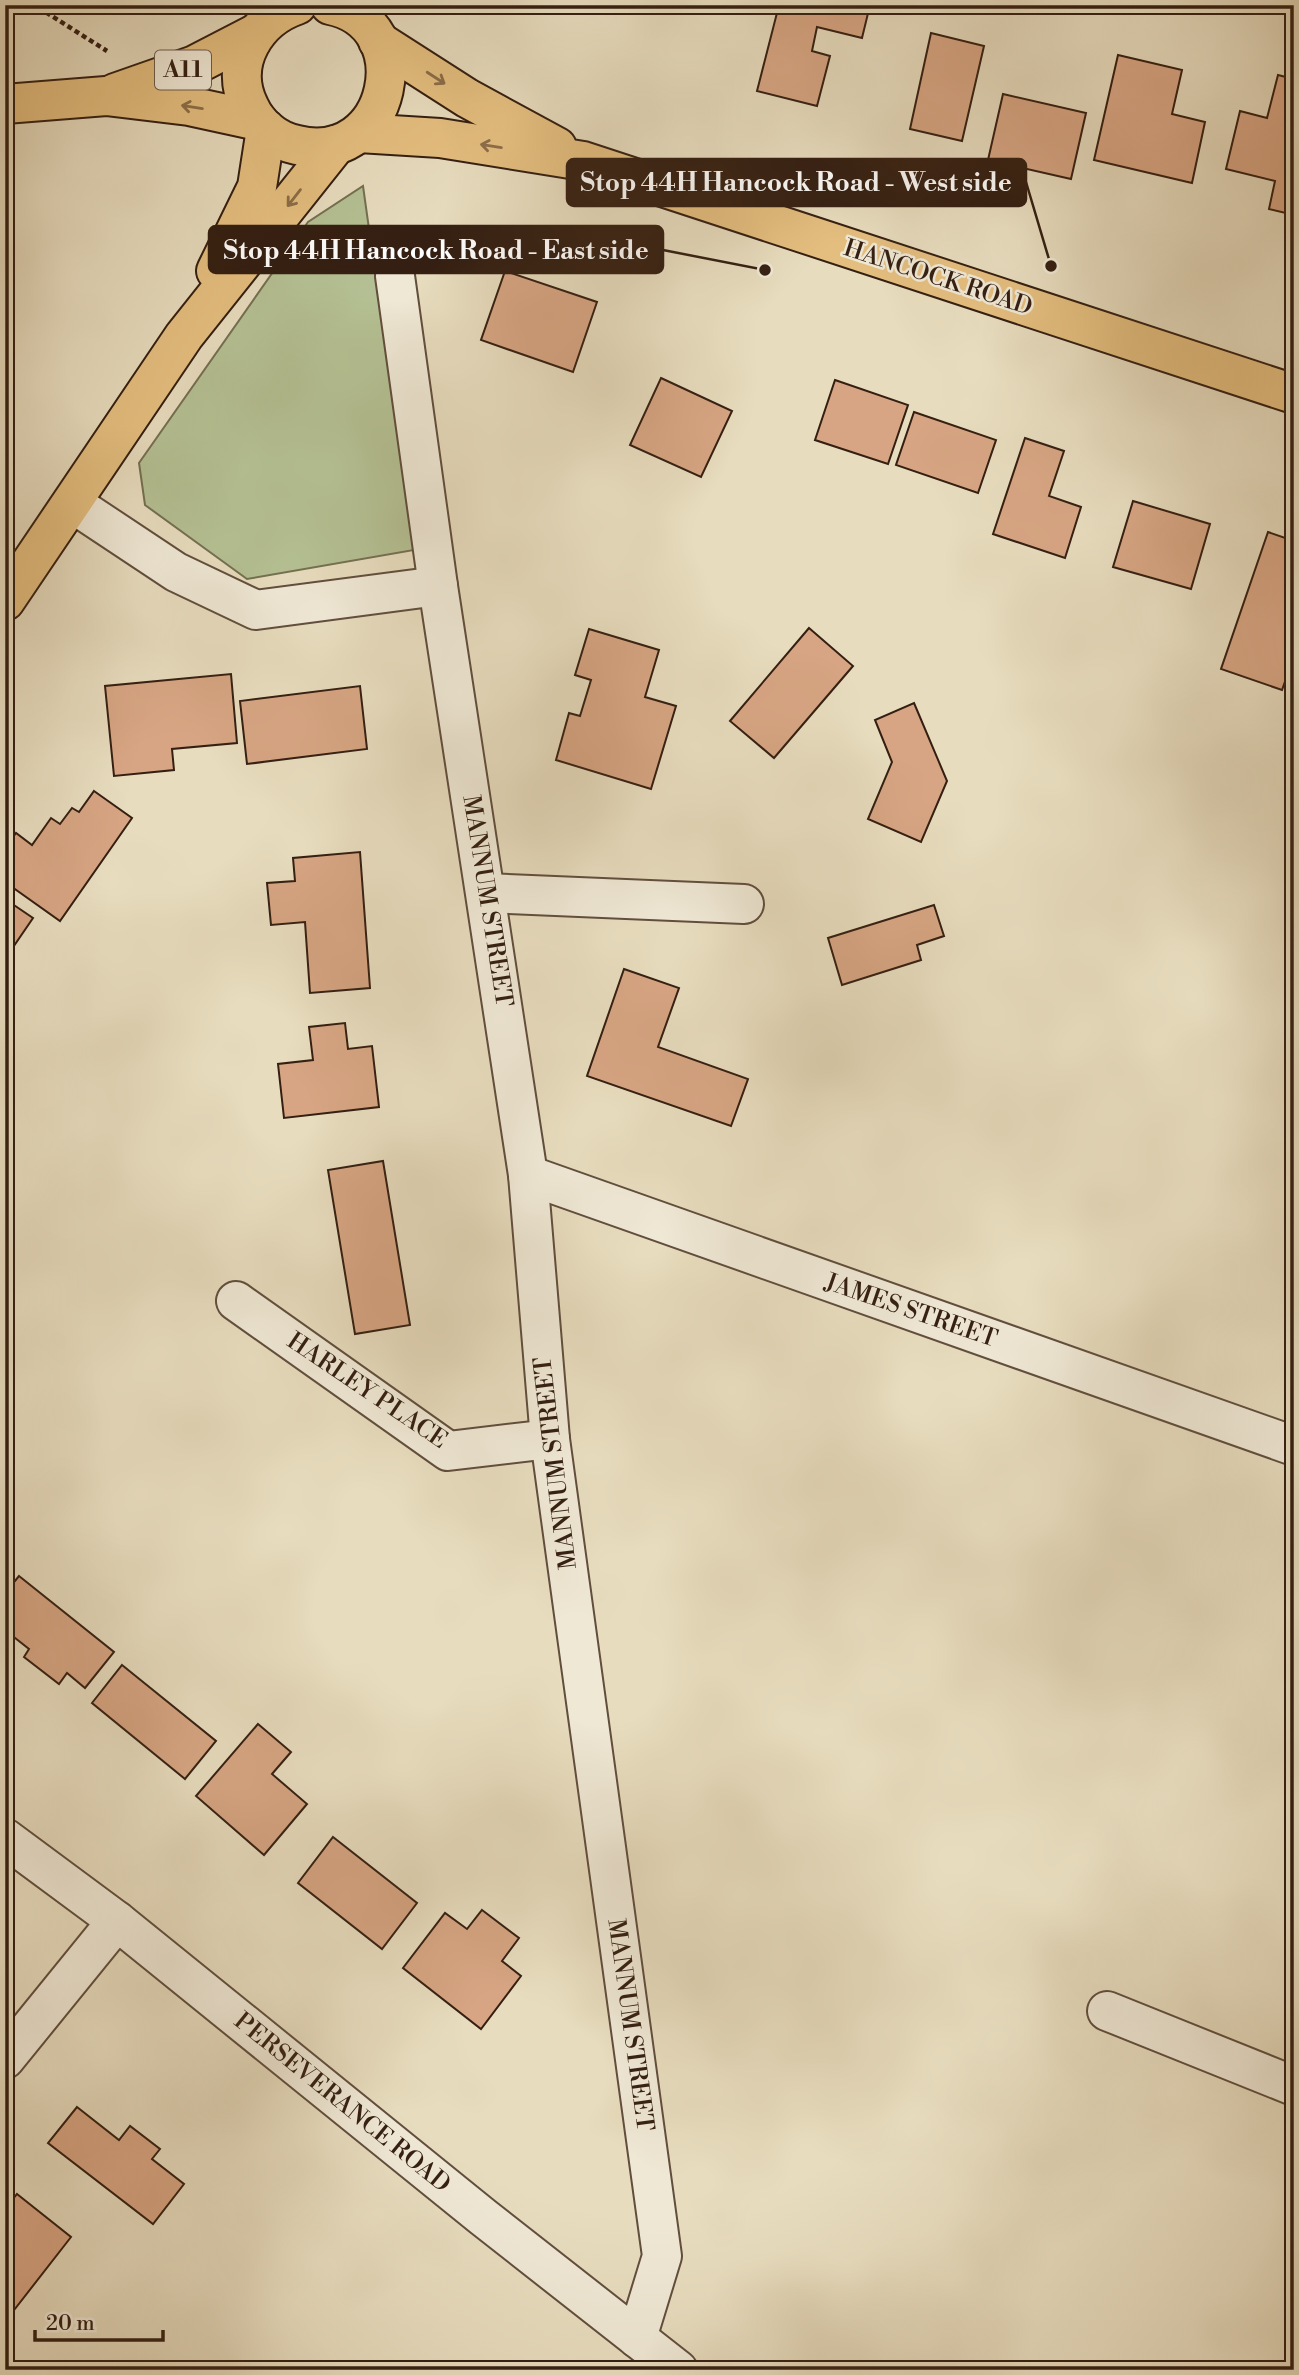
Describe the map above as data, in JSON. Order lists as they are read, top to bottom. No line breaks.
{"streets":{"main road":["A11","HANCOCK ROAD"],"street":["MANNUM STREET","JAMES STREET","HARLEY PLACE","PERSEVERANCE ROAD"]},"crossings":[["A11","HANCOCK ROAD"],["MANNUM STREET","JAMES STREET"],["MANNUM STREET","HARLEY PLACE"],["MANNUM STREET","PERSEVERANCE ROAD"]],"places":["Stop 44H Hancock Road - West side","Stop 44H Hancock Road - East side"],"scale_bar":"20 m"}
